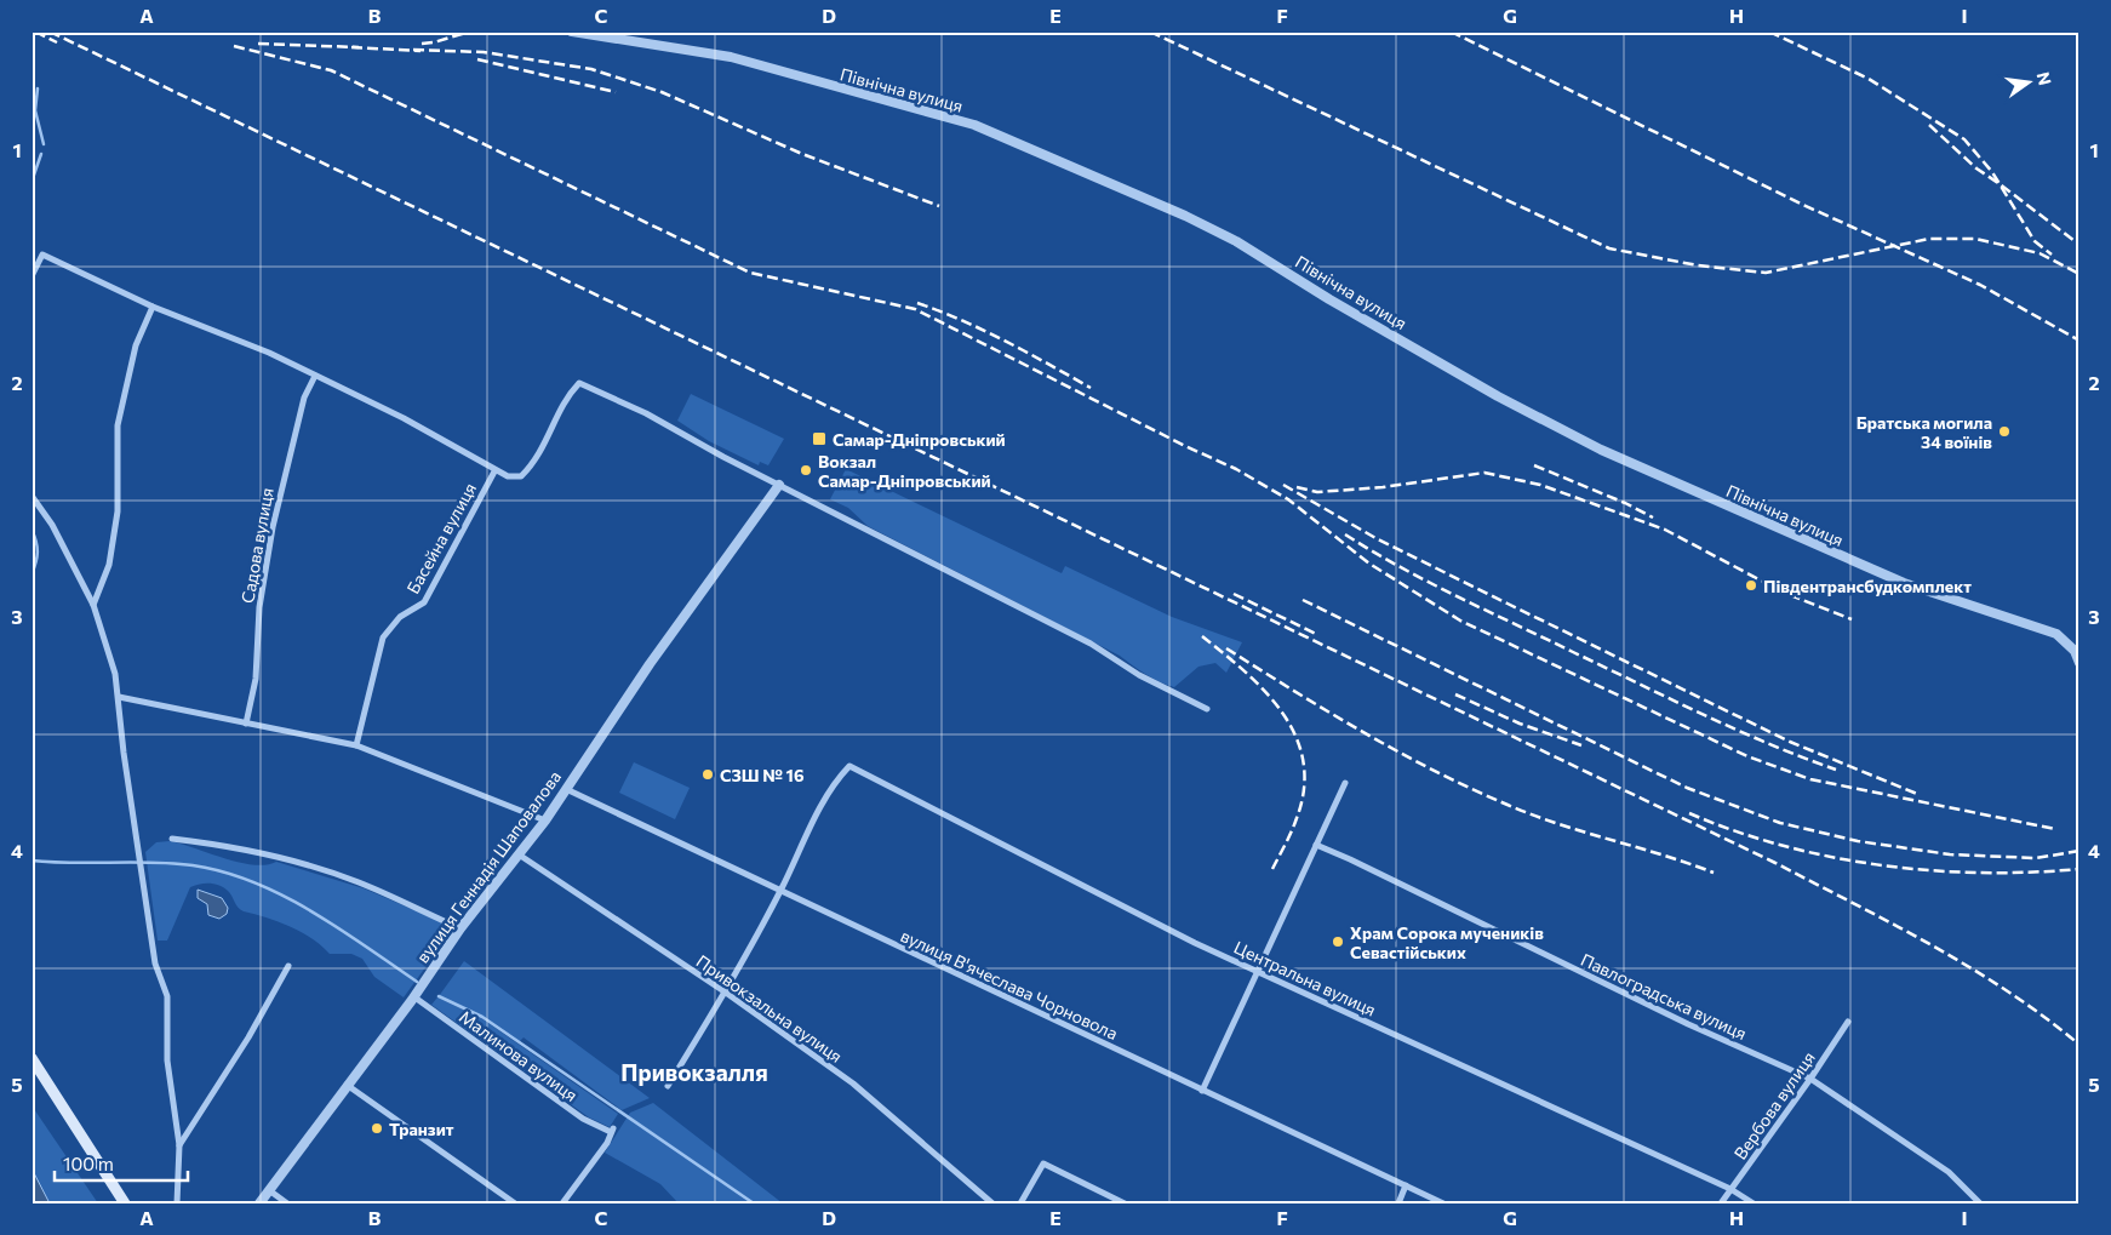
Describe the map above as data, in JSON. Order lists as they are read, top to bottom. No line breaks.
{"streets":{"street":["Північна вулиця","Басейна вулиця","Садова вулиця","вулиця Геннадія Шаповалова","Центральна вулиця","вулиця В'ячеслава Чорновола","Павлоградська вулиця","Привокзальна вулиця","Малинова вулиця","Вербова вулиця"]},"crossings":[["вулиця Геннадія Шаповалова","вулиця В'ячеслава Чорновола"],["вулиця Геннадія Шаповалова","Привокзальна вулиця"],["вулиця Геннадія Шаповалова","Малинова вулиця"],["Центральна вулиця","вулиця В'ячеслава Чорновола"],["Центральна вулиця","Вербова вулиця"],["Павлоградська вулиця","Вербова вулиця"]],"districts":["Привокзалля"],"places":{"other":["Братська могила 34 воїнів","Вокзал Самар-Дніпровський","Південтрансбудкомплект","СЗШ № 16","Храм Сорока мучеників Севастійських","Транзит"],"transit":["Самар-Дніпровський"]},"scale_bar":"100 m","north":"right","grid":{"columns":["A","B","C","D","E","F","G","H","I"],"rows":["1","2","3","4","5"]}}
